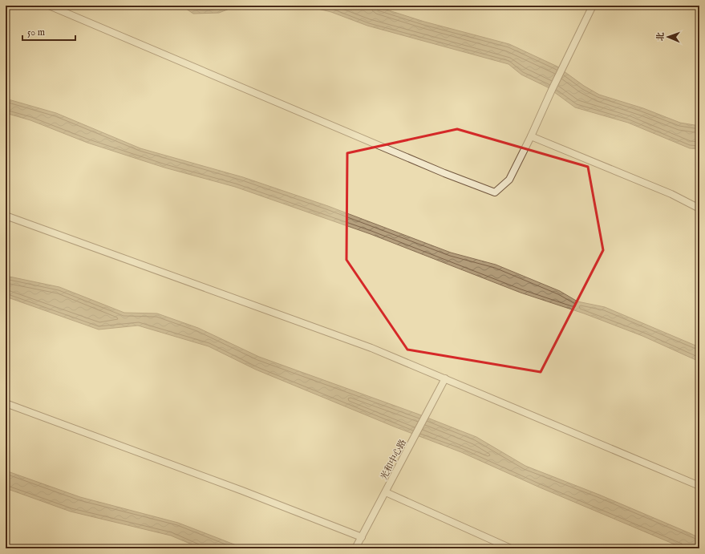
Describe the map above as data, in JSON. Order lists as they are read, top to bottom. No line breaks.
{"streets":{"street":["光和中心路"]},"scale_bar":"50 m","north":"left"}
